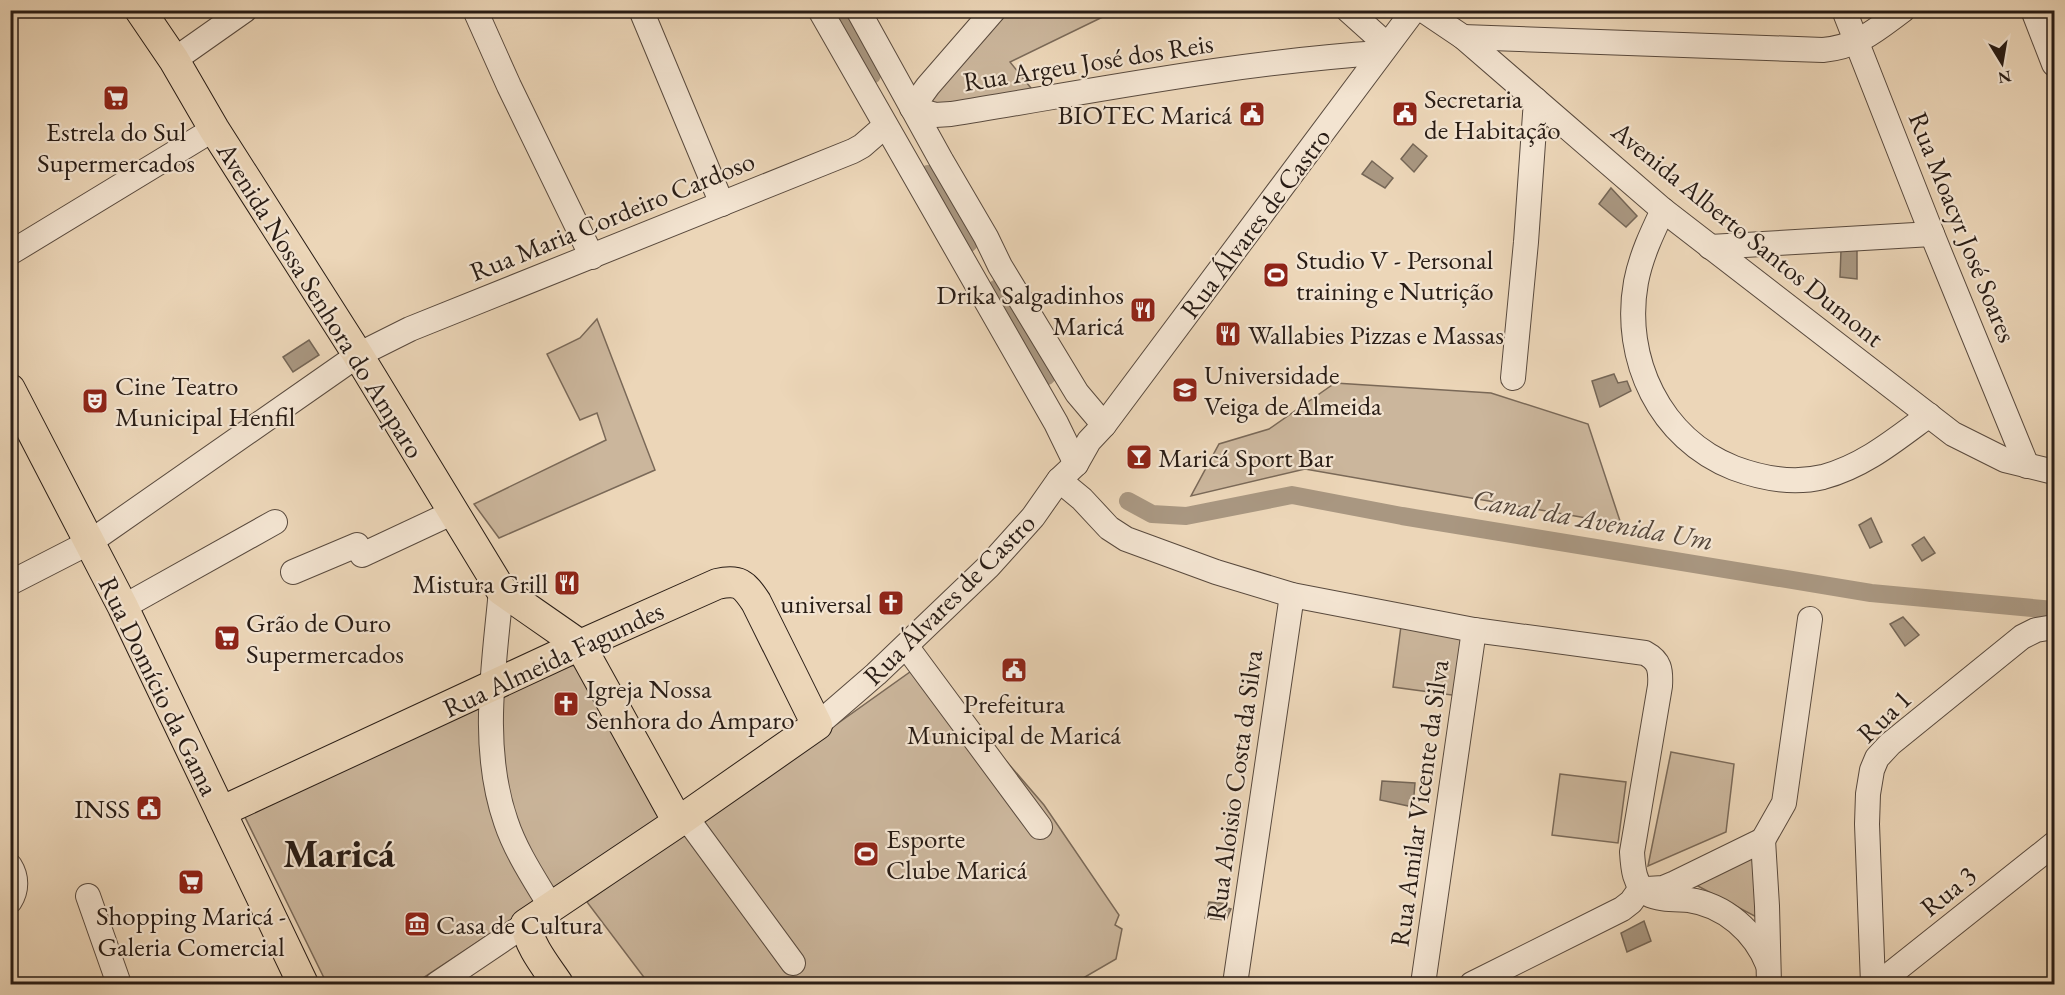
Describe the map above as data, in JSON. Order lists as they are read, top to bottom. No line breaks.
{"streets":{"main road":["Rua Álvares de Castro","Avenida Nossa Senhora do Amparo","Rua Almeida Fagundes","Rua Domício da Gama"],"street":["Rua Argeu José dos Reis","Rua Maria Cordeiro Cardoso","Rua Moacyr José Soares","Avenida Alberto Santos Dumont","Rua 1","Rua Aloisio Costa da Silva","Rua Amilar Vicente da Silva","Rua 3"]},"crossings":[["Rua Argeu José dos Reis","Rua Álvares de Castro"],["Rua Maria Cordeiro Cardoso","Avenida Nossa Senhora do Amparo"],["Rua Maria Cordeiro Cardoso","Rua Domício da Gama"],["Rua Álvares de Castro","Rua Almeida Fagundes"],["Rua Moacyr José Soares","Avenida Alberto Santos Dumont"],["Avenida Nossa Senhora do Amparo","Rua Almeida Fagundes"],["Rua Almeida Fagundes","Rua Domício da Gama"]],"districts":["Maricá"],"water":["Canal da Avenida Um"],"places":{"supermarket":["Estrela do Sul Supermercados","Grão de Ouro Supermercados","Shopping Maricá - Galeria Comercial"],"public building":["BIOTEC Maricá","Secretaria de Habitação","Prefeitura Municipal de Maricá","INSS"],"sports":["Studio V - Personal training e Nutrição","Esporte Clube Maricá"],"restaurant":["Drika Salgadinhos Maricá","Wallabies Pizzas e Massas","Mistura Grill"],"school or university":["Universidade Veiga de Almeida"],"theatre":["Cine Teatro Municipal Henfil"],"bar":["Maricá Sport Bar"],"church":["universal","Igreja Nossa Senhora do Amparo"],"museum":["Casa de Cultura"]},"north":"bottom"}
